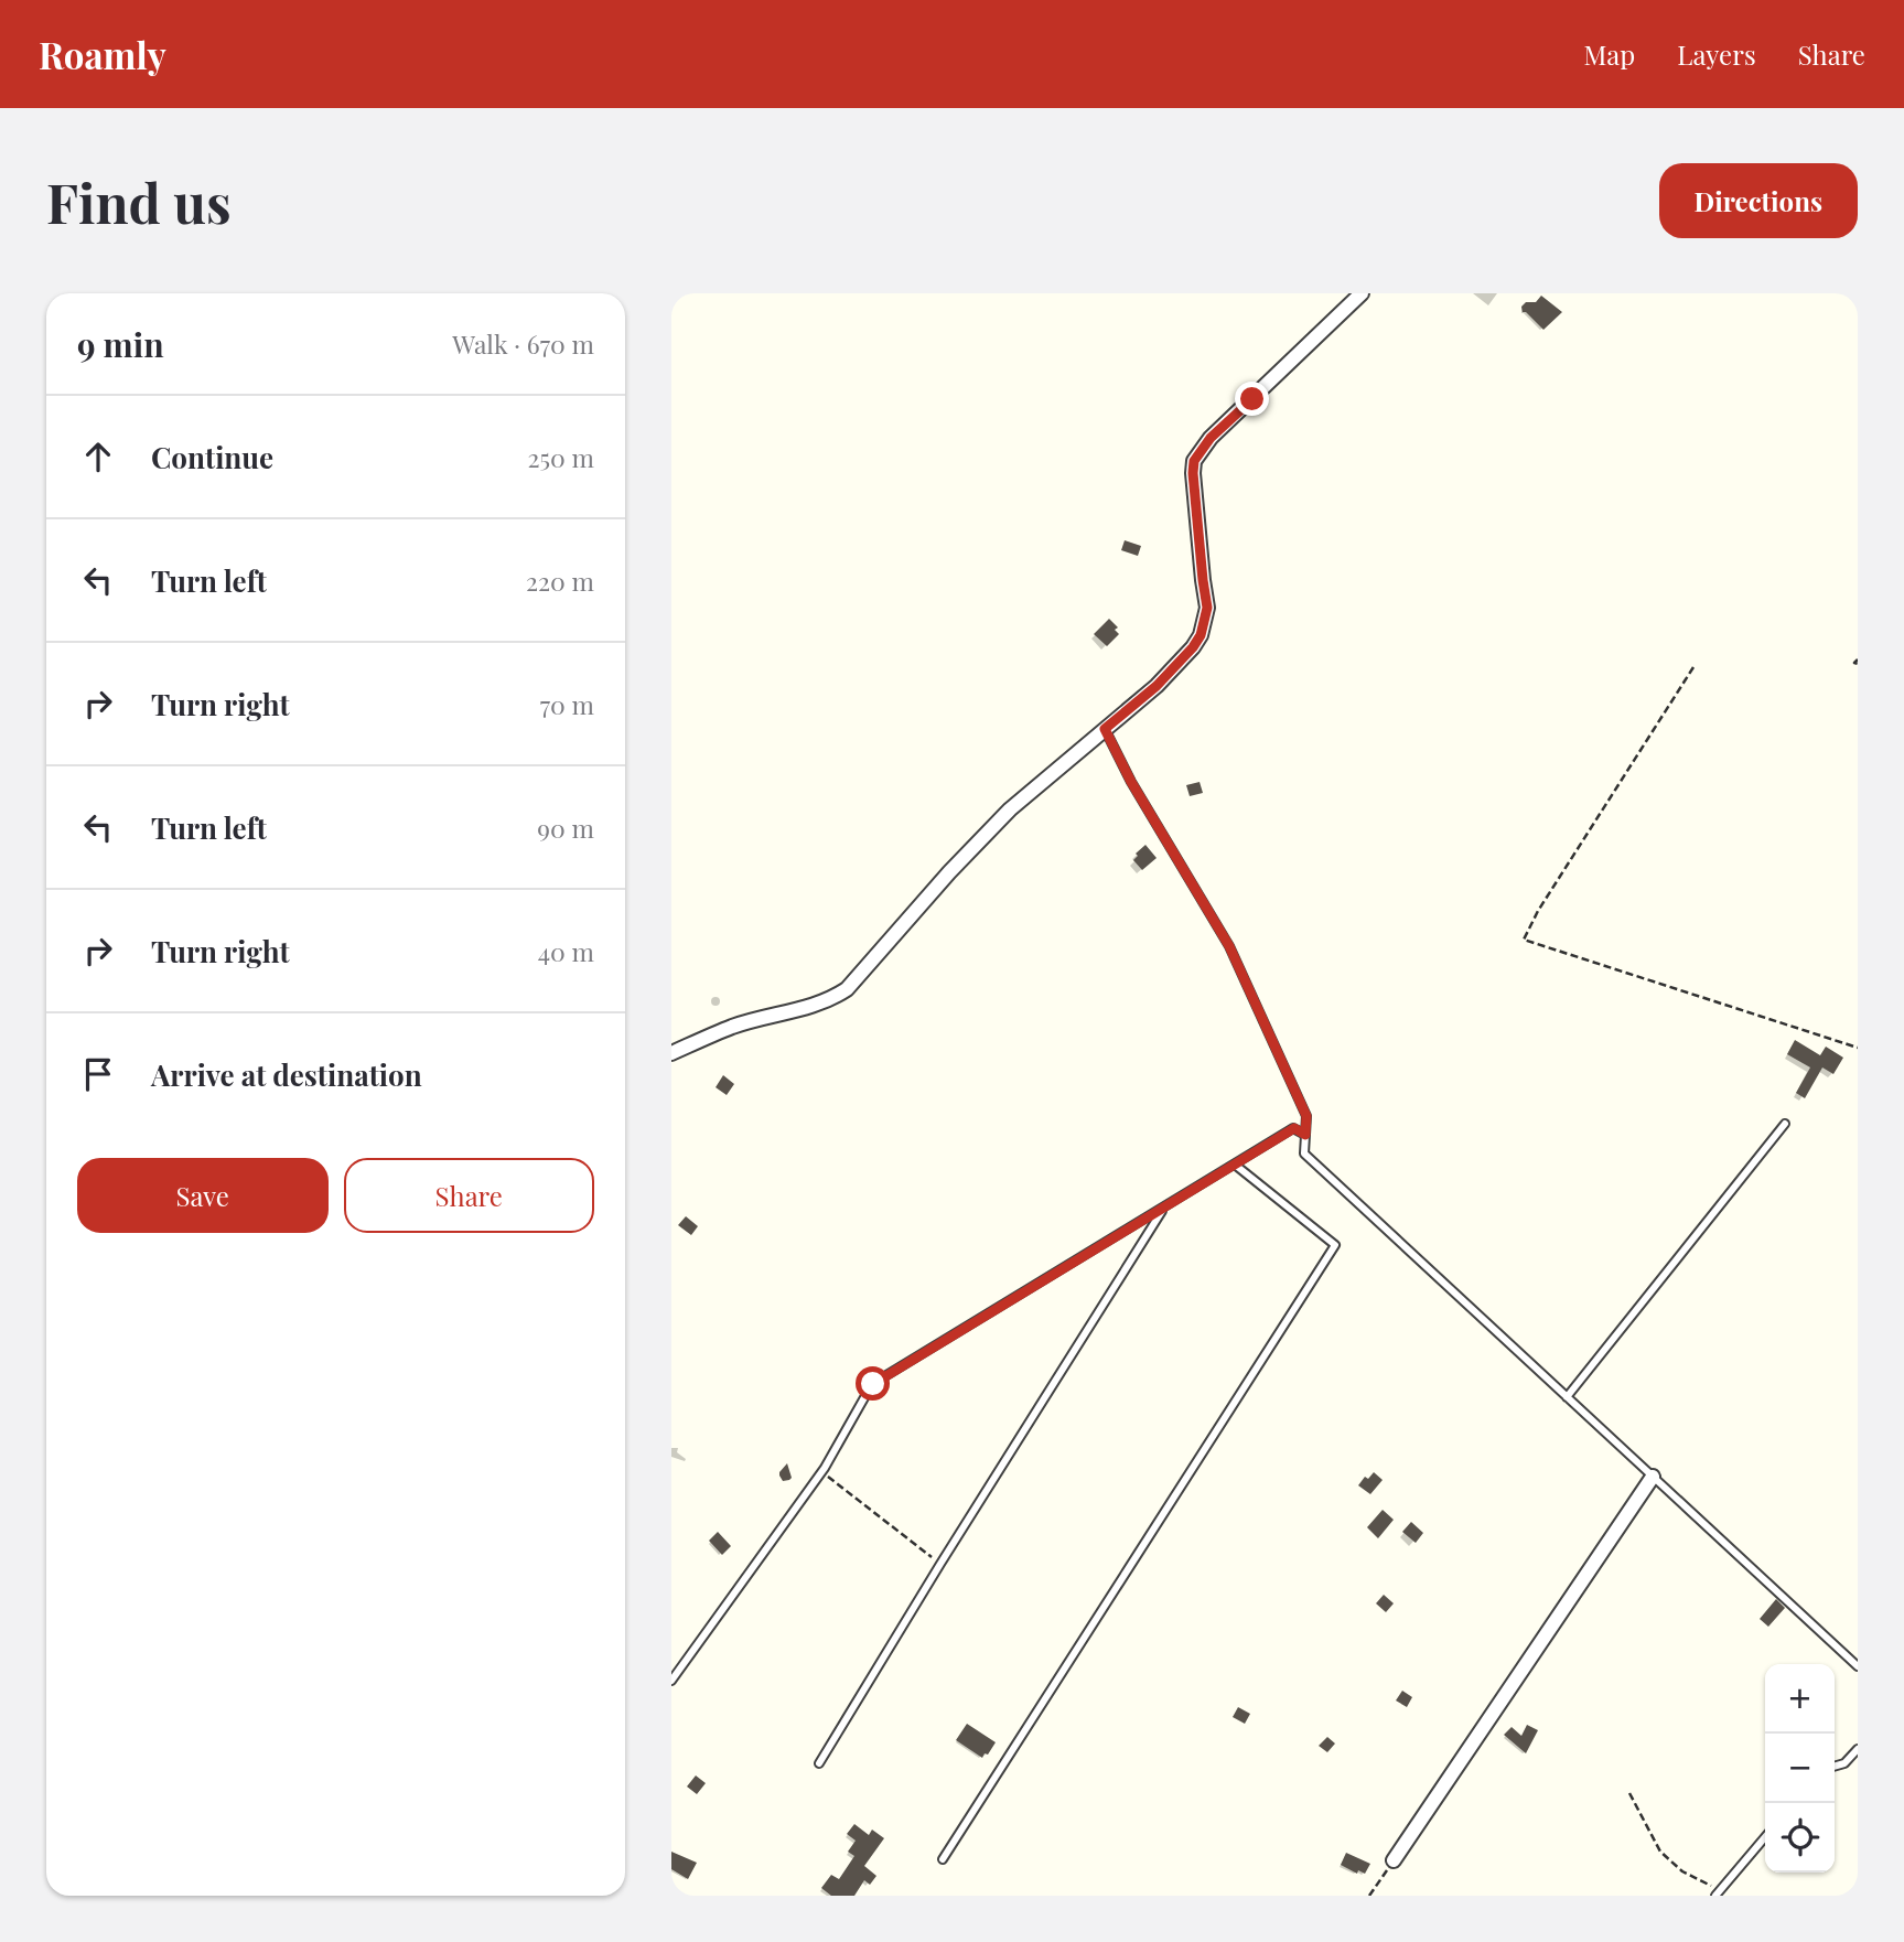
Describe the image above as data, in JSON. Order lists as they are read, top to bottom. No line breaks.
{"page":{"header":"Roamly","nav":["Map","Layers","Share"],"buttons":["Directions",["Save","Share"]],"title":"Find us","heading":["9 min","Walk · 670 m"],"list":[["Continue","250 m"],["Turn left","220 m"],["Turn right","70 m"],["Turn left","90 m"],["Turn right","40 m"],"Arrive at destination"],"map_buttons":["+","−"]}}
